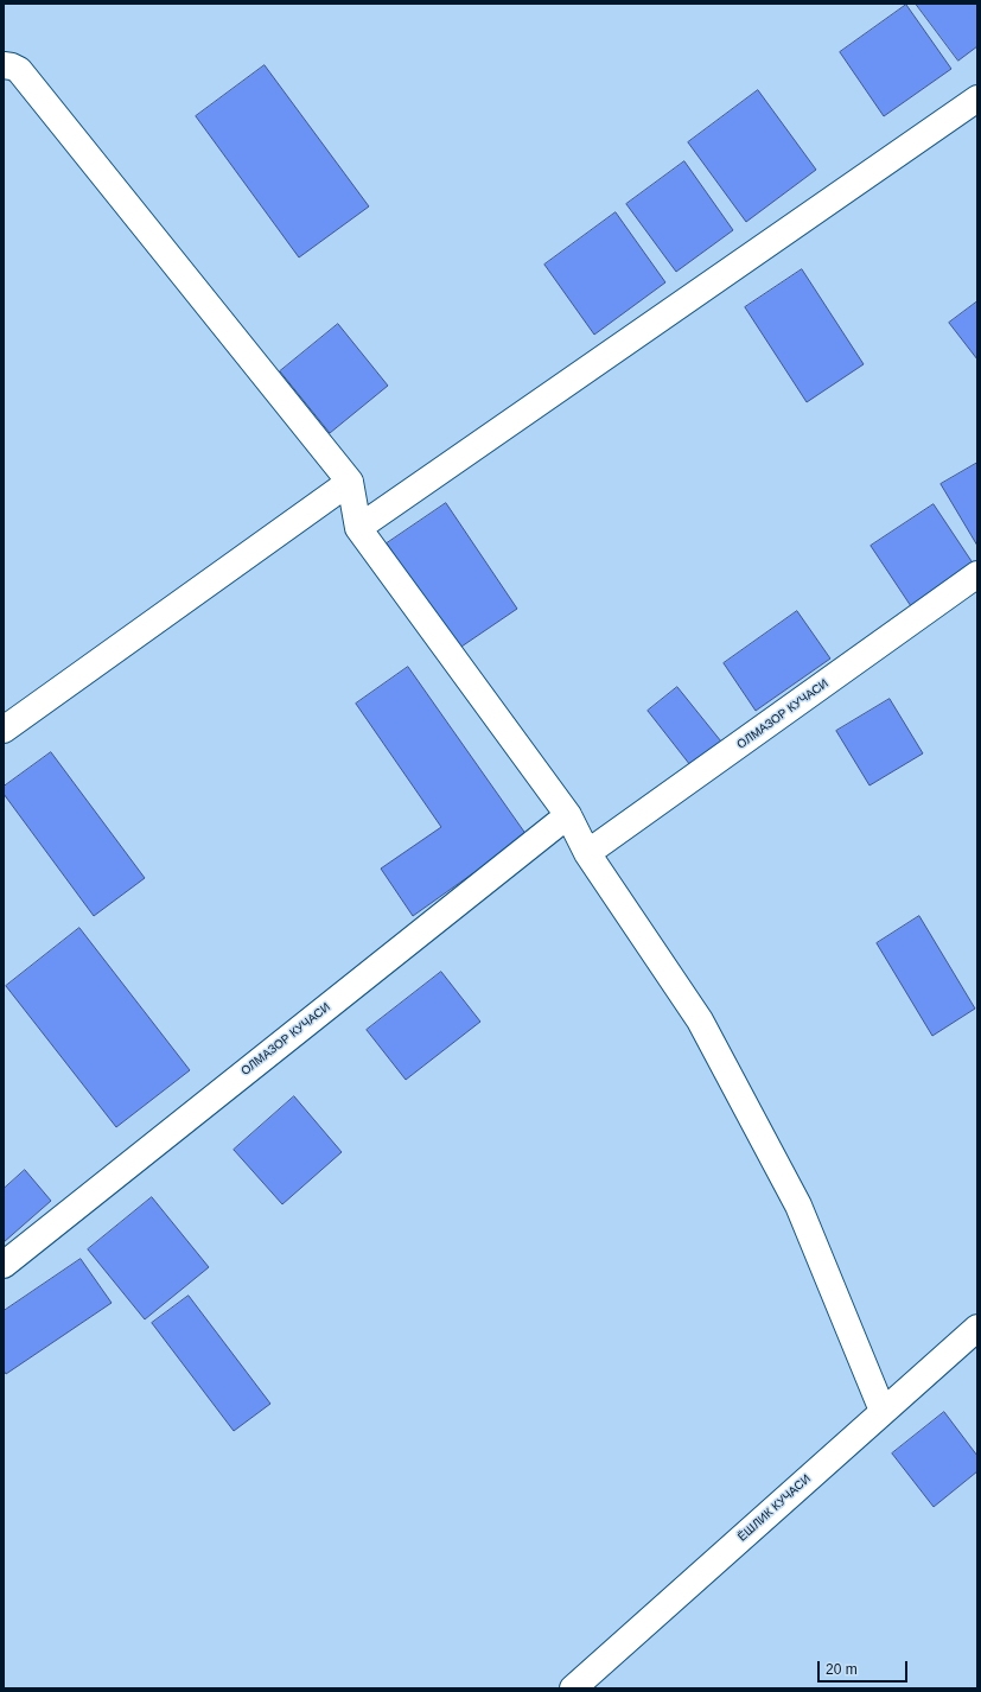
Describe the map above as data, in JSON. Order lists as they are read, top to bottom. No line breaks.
{"streets":{"street":["ОЛМАЗОР КУЧАСИ","ЁШЛИК КУЧАСИ"]},"scale_bar":"20 m"}
